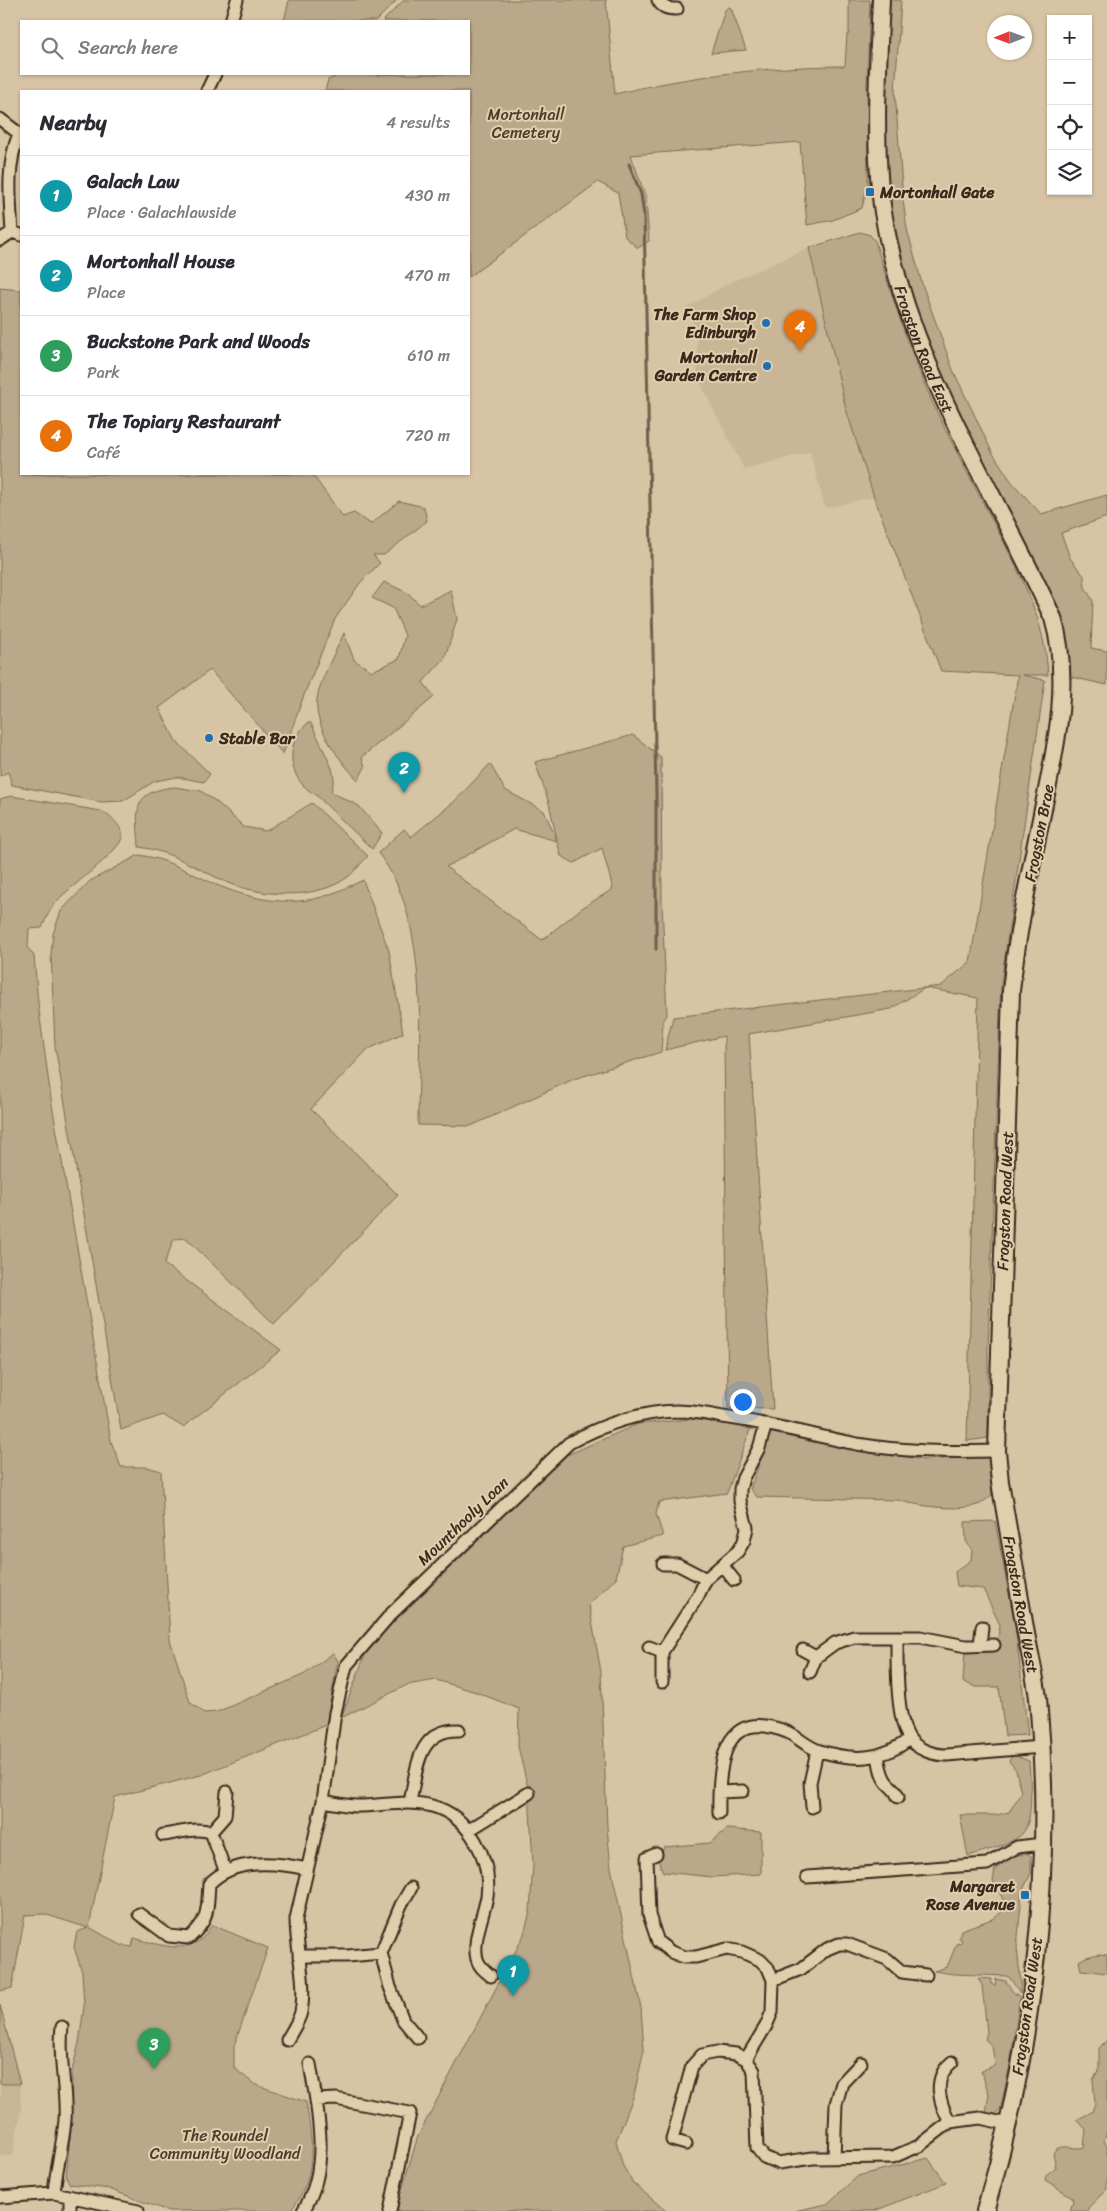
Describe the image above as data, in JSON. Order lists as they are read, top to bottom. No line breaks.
{"streets":{"main road":["Frogston Road East","Frogston Brae","Frogston Road West"],"street":["Mounthooly Loan"]},"crossings":[["Frogston Road East","Frogston Brae"],["Frogston Brae","Frogston Road West"],["Frogston Road West","Mounthooly Loan"]],"parks":["Mortonhall Cemetery","The Roundel Community Woodland"],"places":{"transit":["Mortonhall Gate","Margaret Rose Avenue"],"other":["The Farm Shop Edinburgh","Mortonhall Garden Centre","Stable Bar"]},"north":"left","page":{"map_buttons":["+","−"],"search":"Search here","heading":["Nearby","4 results"],"list":[{"mark":"1","name":"Galach Law","note":"Place · Galachlawside","value":"430 m"},{"mark":"2","name":"Mortonhall House","note":"Place","value":"470 m"},{"mark":"3","name":"Buckstone Park and Woods","note":"Park","value":"610 m"},{"mark":"4","name":"The Topiary Restaurant","note":"Café","value":"720 m"}],"pins":["4","2","1","3"]}}
